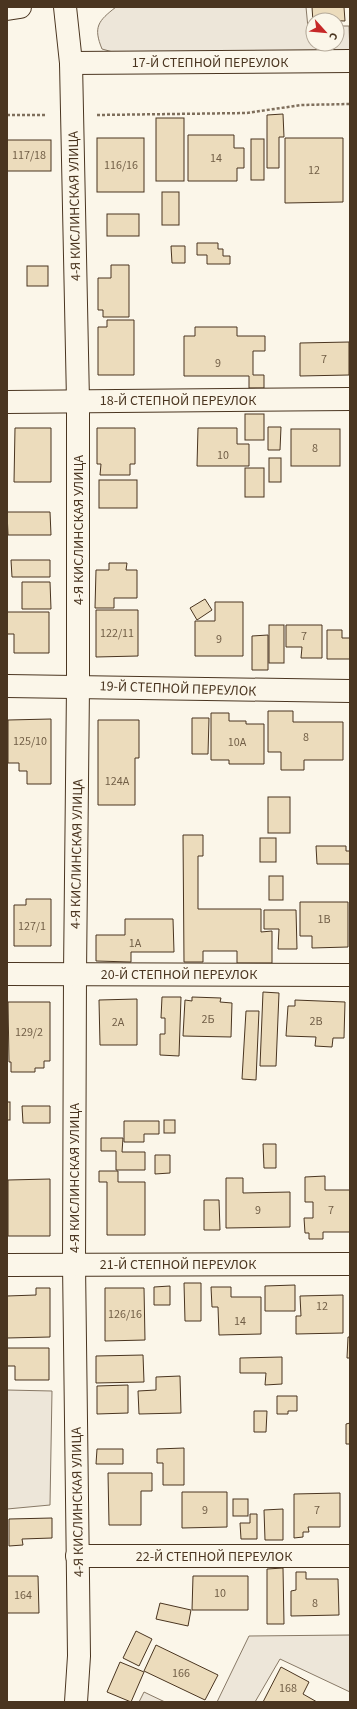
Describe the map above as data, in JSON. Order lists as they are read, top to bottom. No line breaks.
{"streets":{"street":["17-Й СТЕПНОЙ ПЕРЕУЛОК","4-Я КИСЛИНСКАЯ УЛИЦА","18-Й СТЕПНОЙ ПЕРЕУЛОК","19-Й СТЕПНОЙ ПЕРЕУЛОК","20-Й СТЕПНОЙ ПЕРЕУЛОК","21-Й СТЕПНОЙ ПЕРЕУЛОК","22-Й СТЕПНОЙ ПЕРЕУЛОК"]},"crossings":[["17-Й СТЕПНОЙ ПЕРЕУЛОК","4-Я КИСЛИНСКАЯ УЛИЦА"],["4-Я КИСЛИНСКАЯ УЛИЦА","18-Й СТЕПНОЙ ПЕРЕУЛОК"],["4-Я КИСЛИНСКАЯ УЛИЦА","19-Й СТЕПНОЙ ПЕРЕУЛОК"],["4-Я КИСЛИНСКАЯ УЛИЦА","20-Й СТЕПНОЙ ПЕРЕУЛОК"],["4-Я КИСЛИНСКАЯ УЛИЦА","21-Й СТЕПНОЙ ПЕРЕУЛОК"],["4-Я КИСЛИНСКАЯ УЛИЦА","22-Й СТЕПНОЙ ПЕРЕУЛОК"]],"house_numbers":["117/18","14","116/16","12","7","9","8","10","122/11","7","9","8","125/10","10А","124А","1В","127/1","1А","2Б","2В","2А","129/2","9","7","12","126/16","14","9","7","10","164","8","166","168"],"north":"bottom right"}
